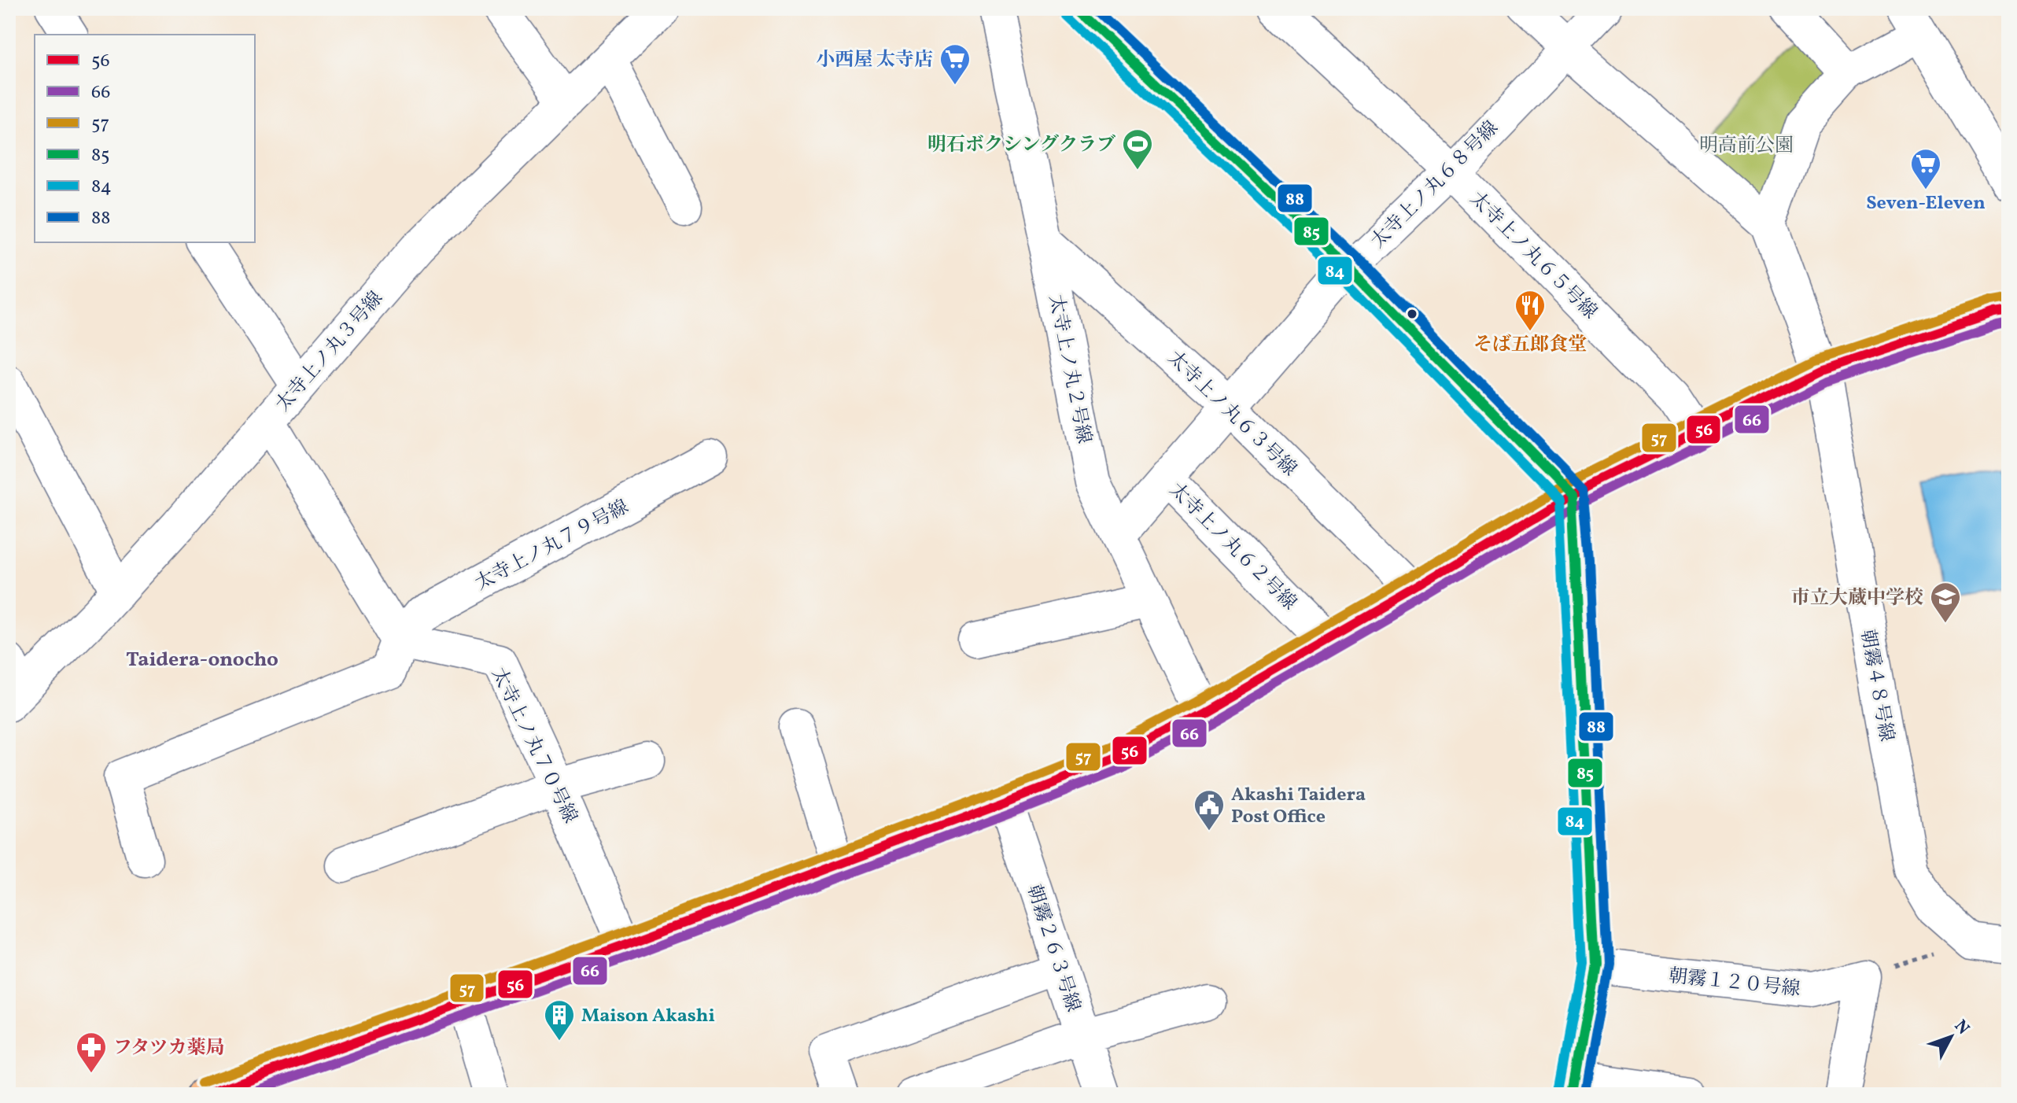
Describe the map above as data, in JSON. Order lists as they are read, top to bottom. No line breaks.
{"streets":{"street":["太寺上ノ丸６８号線","太寺上ノ丸６５号線","太寺上ノ丸３号線","太寺上ノ丸２号線","太寺上ノ丸６３号線","太寺上ノ丸７９号線","太寺上ノ丸６２号線","朝霧４８号線","太寺上ノ丸７０号線","朝霧２６３号線","朝霧１２０号線"]},"crossings":[["太寺上ノ丸６８号線","太寺上ノ丸６５号線"],["太寺上ノ丸６８号線","太寺上ノ丸２号線"],["太寺上ノ丸６８号線","太寺上ノ丸６３号線"],["太寺上ノ丸６８号線","太寺上ノ丸６２号線"],["太寺上ノ丸２号線","太寺上ノ丸６３号線"],["太寺上ノ丸７９号線","太寺上ノ丸７０号線"]],"districts":["Taidera-onocho"],"parks":["明高前公園"],"places":{"supermarket":["小西屋 太寺店","Seven-Eleven"],"sports":["明石ボクシングクラブ"],"restaurant":["そば五郎食堂"],"school or university":["市立大蔵中学校"],"public building":["Akashi Taidera Post Office"],"building":["Maison Akashi"],"pharmacy":["フタツカ薬局"]},"lines":["transit line 85","transit line 88","transit line 84","transit line 57","transit line 56","transit line 66"],"legend":["56","66","57","85","84","88"],"north":"top right"}
